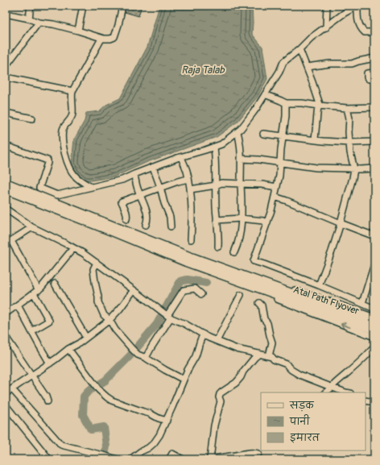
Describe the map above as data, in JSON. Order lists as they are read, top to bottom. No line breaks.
{"streets":{"highway":["Atal Path Flyover"]},"water":["Raja Talab"],"legend":["सड़क","पानी","इमारत"]}
